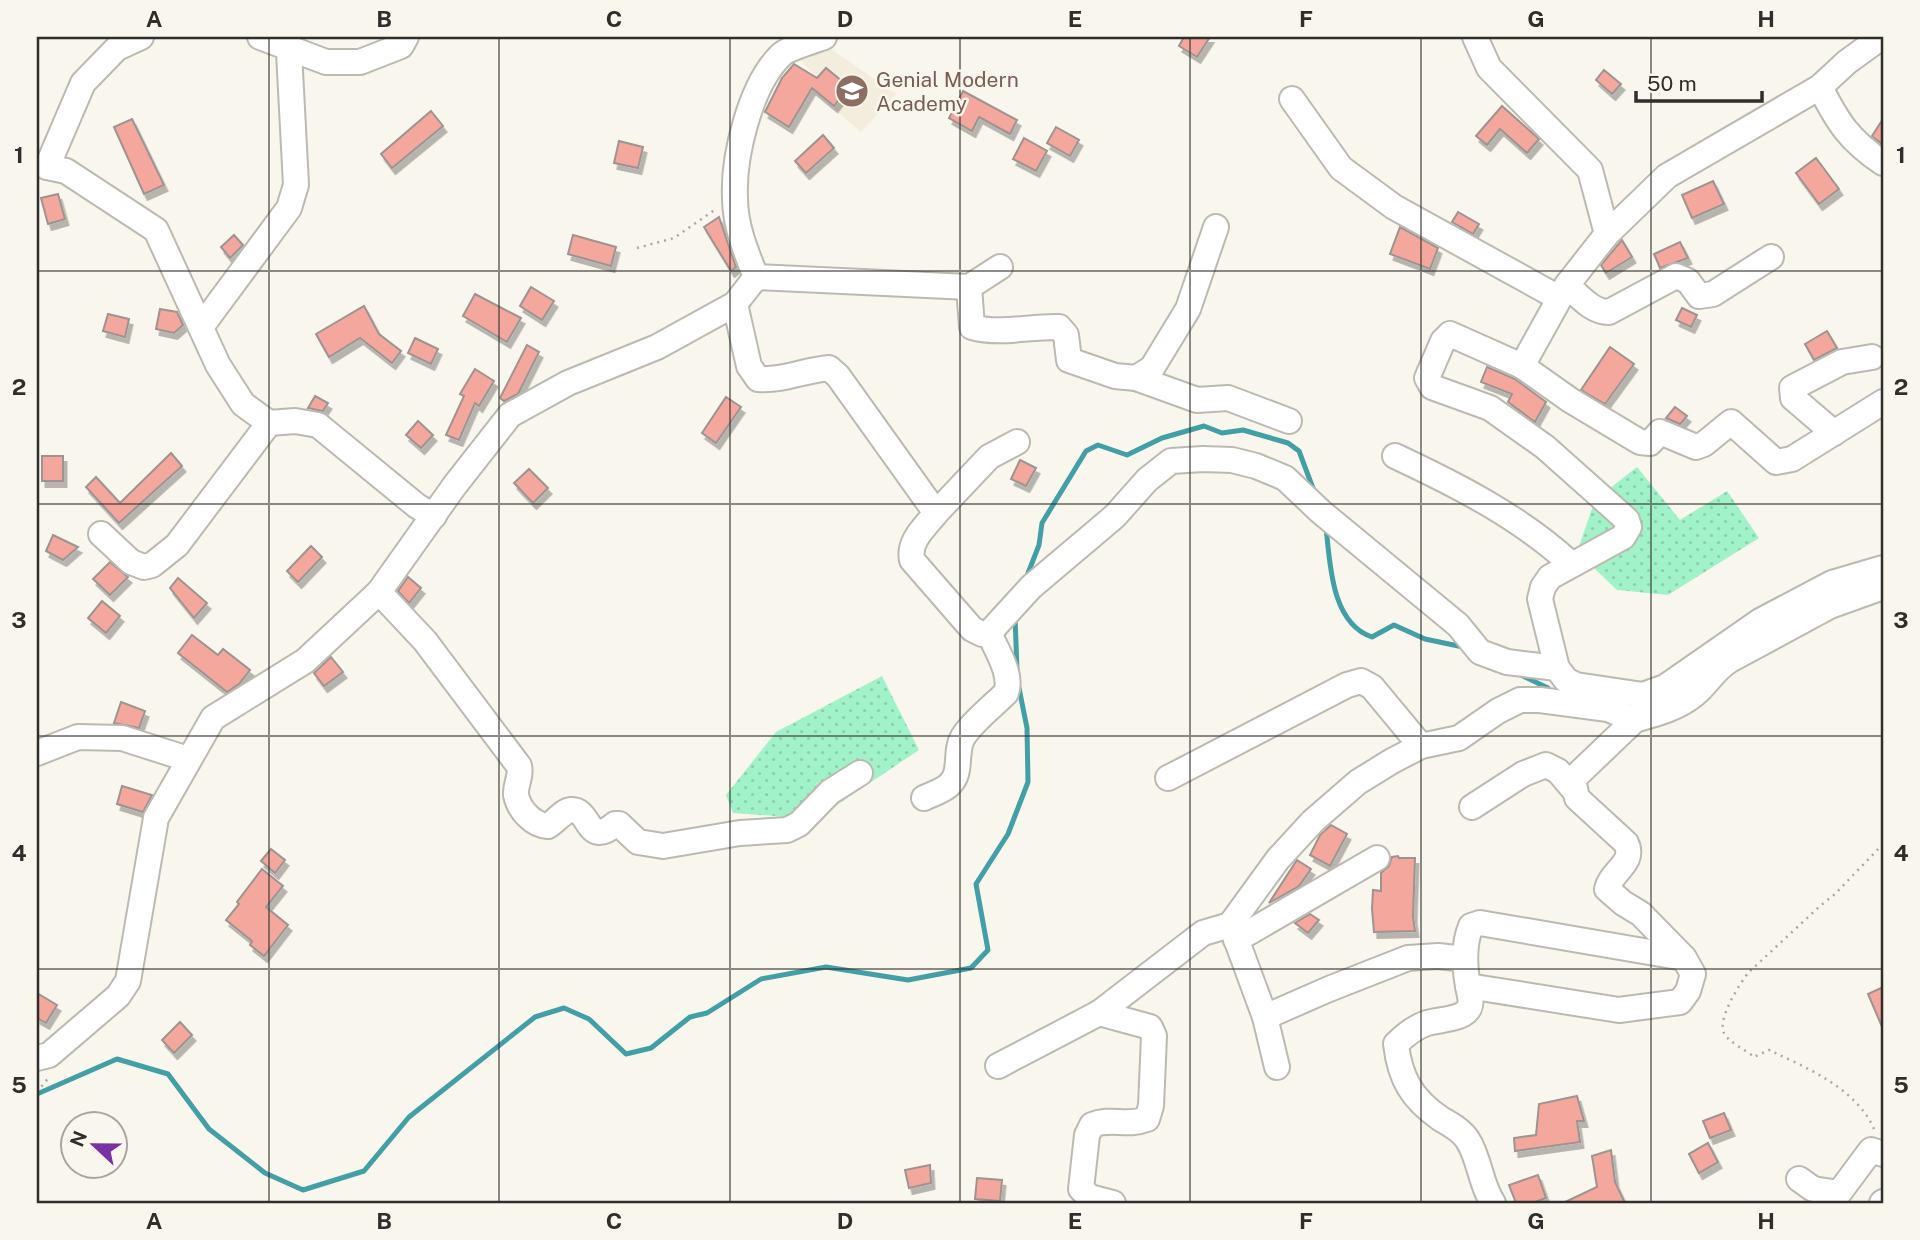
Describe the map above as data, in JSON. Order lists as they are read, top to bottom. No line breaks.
{"places":{"school or university":["Genial Modern Academy"]},"scale_bar":"50 m","north":"left","grid":{"columns":["A","B","C","D","E","F","G","H"],"rows":["1","2","3","4","5"]}}
